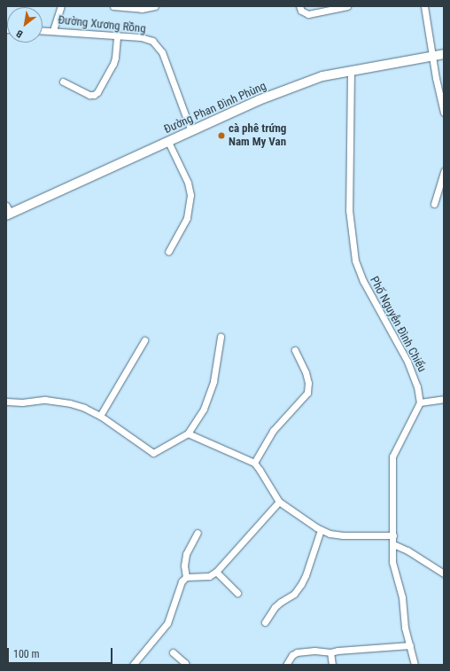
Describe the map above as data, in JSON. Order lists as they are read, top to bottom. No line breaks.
{"streets":{"street":["Đường Xương Rồng","Đường Phan Đình Phùng","Phố Nguyễn Đình Chiểu"]},"crossings":[["Đường Xương Rồng","Đường Phan Đình Phùng"],["Đường Phan Đình Phùng","Phố Nguyễn Đình Chiểu"]],"places":["cà phê trứng Nam My Van"],"scale_bar":"100 m","north":"bottom left"}
